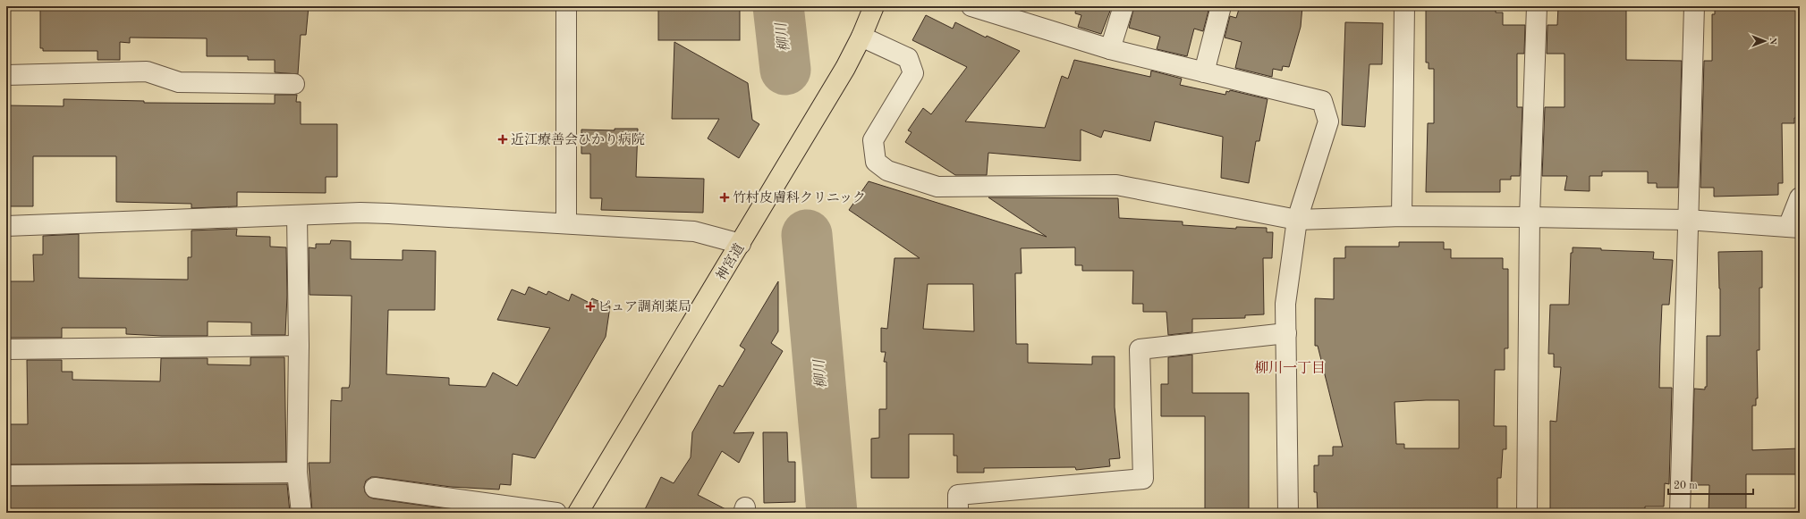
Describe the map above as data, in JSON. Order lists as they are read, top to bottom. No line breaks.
{"streets":{"main road":["神宮道"]},"districts":["柳川一丁目"],"water":["柳川"],"places":{"health":["近江療善会ひかり病院","竹村皮膚科クリニック","ピュア調剤薬局"]},"scale_bar":"20 m","north":"right"}
